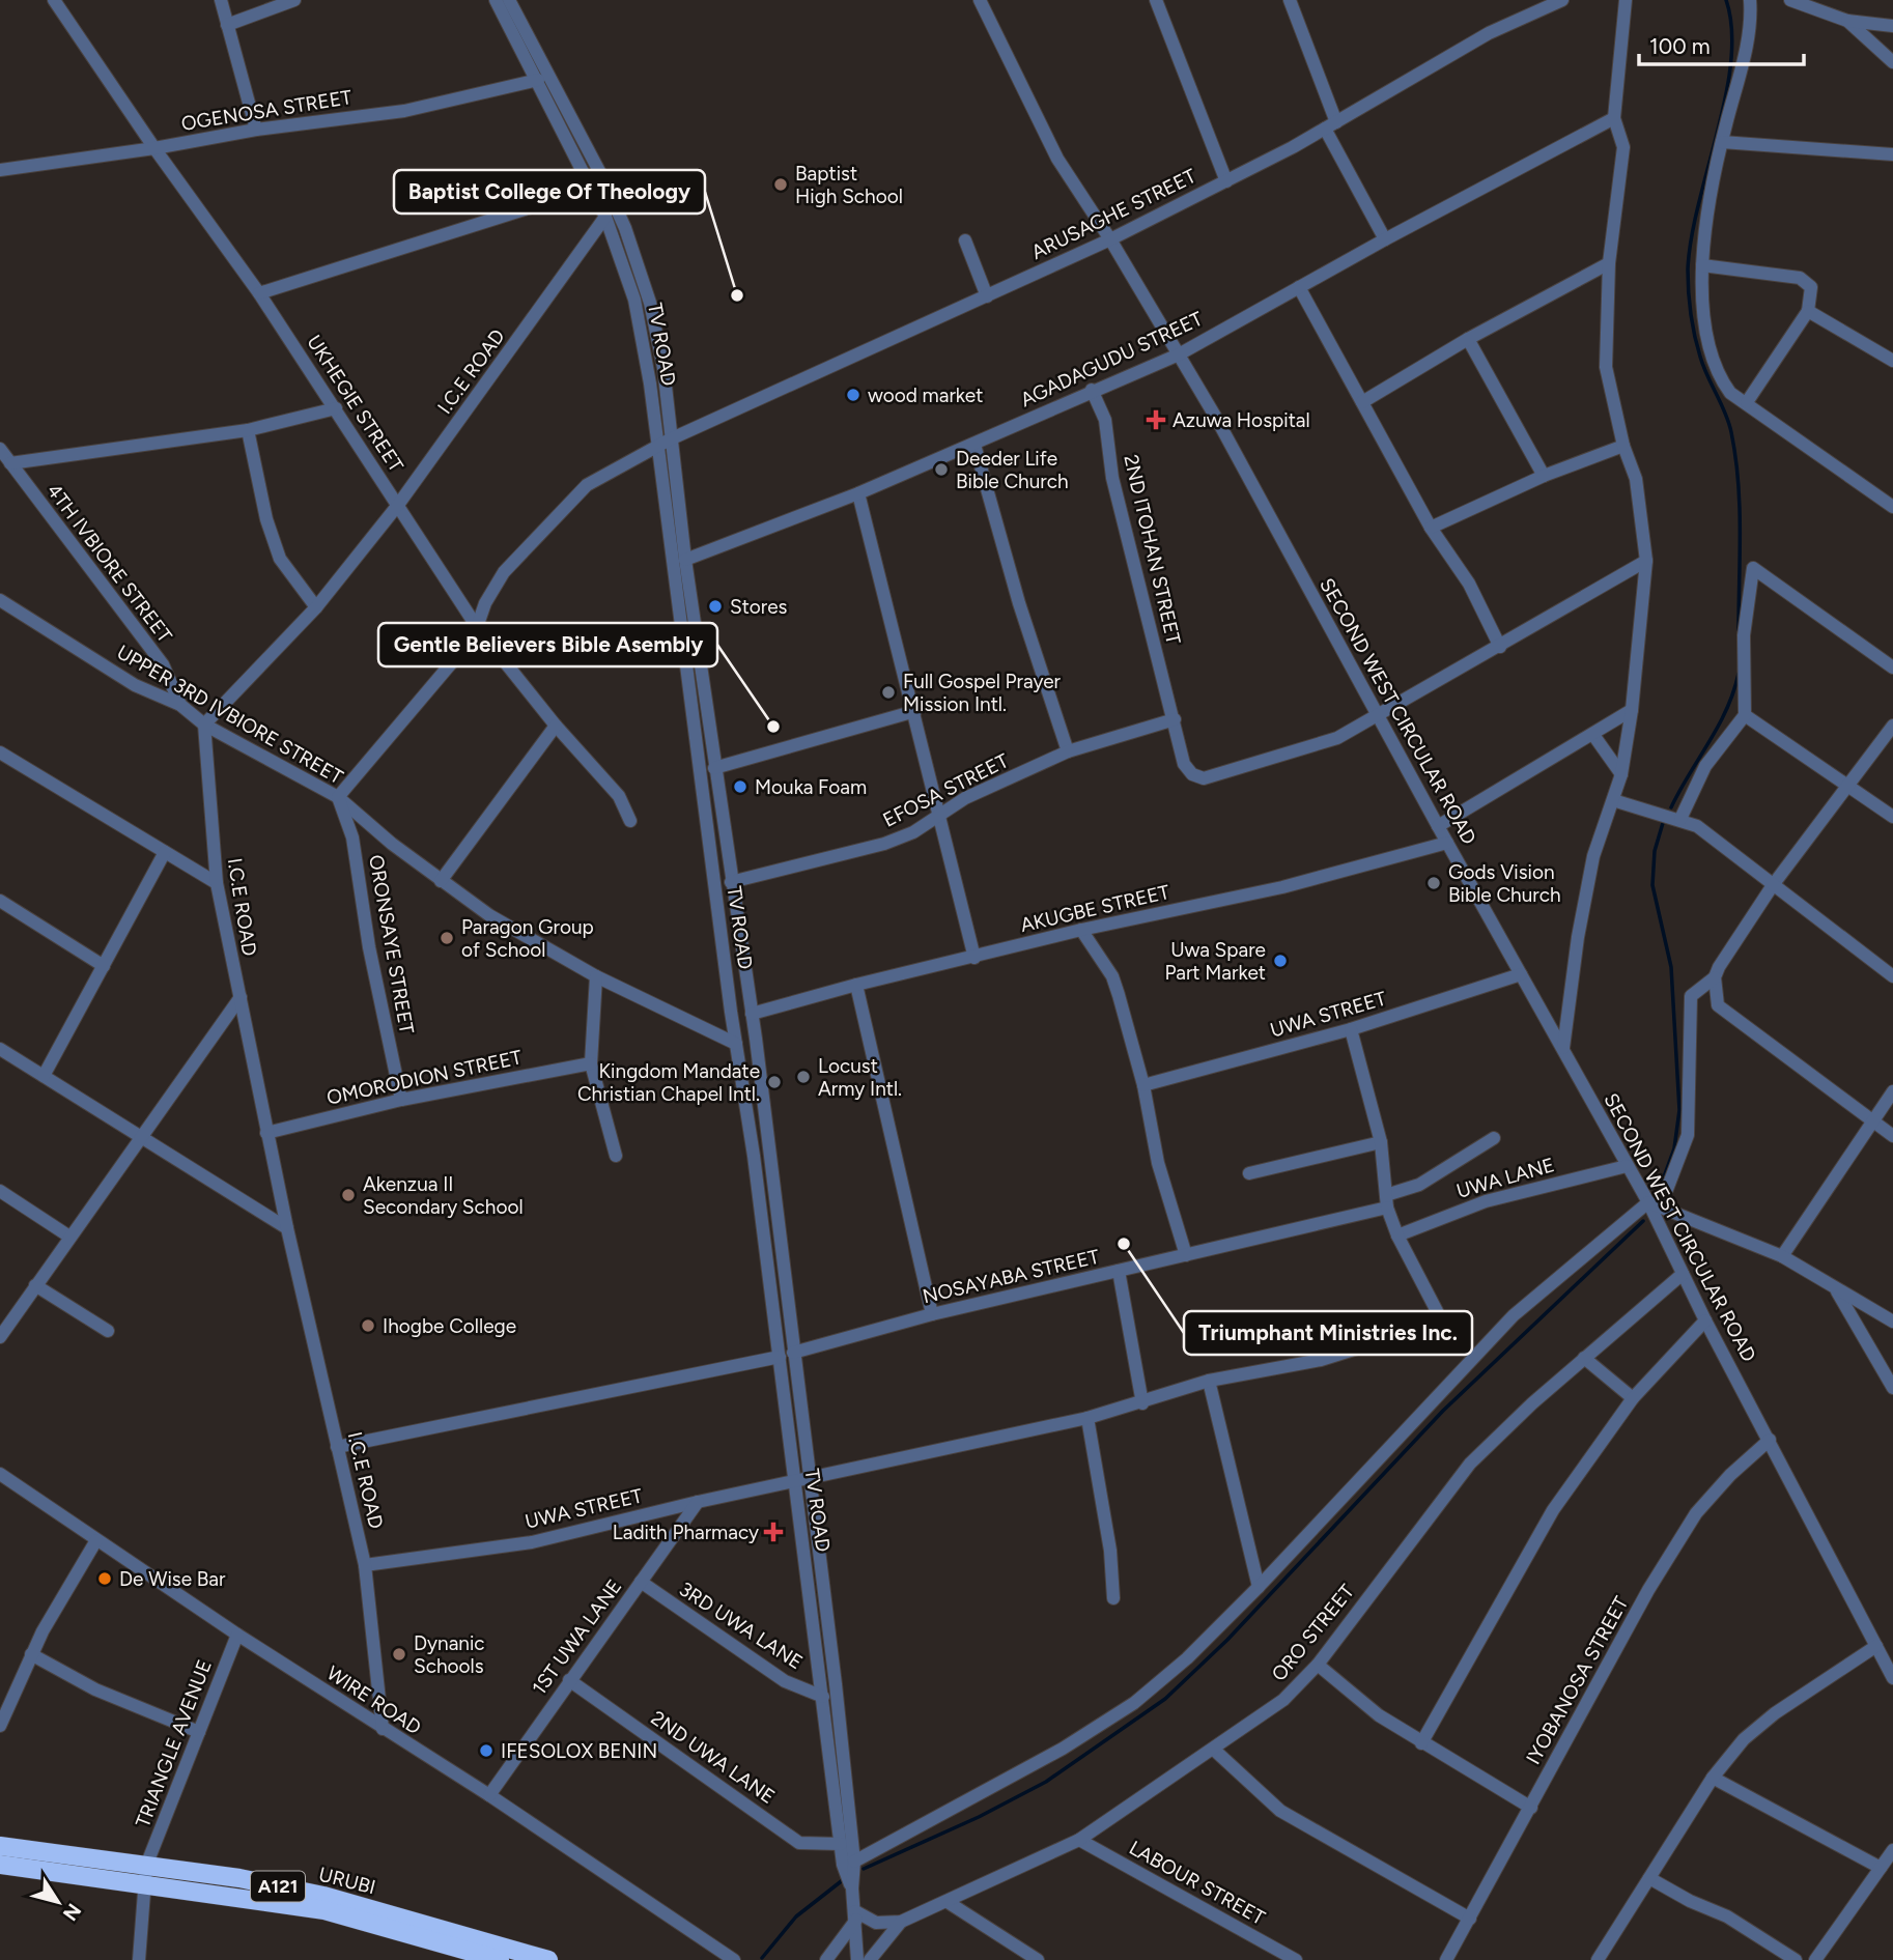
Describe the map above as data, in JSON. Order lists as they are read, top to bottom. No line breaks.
{"streets":{"highway":["URUBI","A121"],"street":["OGENOSA STREET","ARUSAGHE STREET","TV ROAD","AGADAGUDU STREET","I.C.E ROAD","UKHEGIE STREET","2ND ITOHAN STREET","4TH IVBIORE STREET","SECOND WEST CIRCULAR ROAD","UPPER 3RD IVBIORE STREET","EFOSA STREET","AKUGBE STREET","ORONSAYE STREET","UWA STREET","OMORODION STREET","UWA LANE","NOSAYABA STREET","3RD UWA LANE","ORO STREET","1ST UWA LANE","IYOBANOSA STREET","WIRE ROAD","TRIANGLE AVENUE","2ND UWA LANE","LABOUR STREET"]},"crossings":[["OGENOSA STREET","TV ROAD"],["OGENOSA STREET","UKHEGIE STREET"],["ARUSAGHE STREET","TV ROAD"],["ARUSAGHE STREET","UKHEGIE STREET"],["ARUSAGHE STREET","SECOND WEST CIRCULAR ROAD"],["ARUSAGHE STREET","UPPER 3RD IVBIORE STREET"],["ARUSAGHE STREET","ORONSAYE STREET"],["TV ROAD","AGADAGUDU STREET"],["TV ROAD","I.C.E ROAD"],["TV ROAD","UPPER 3RD IVBIORE STREET"],["TV ROAD","EFOSA STREET"],["TV ROAD","AKUGBE STREET"],["TV ROAD","UWA STREET"],["TV ROAD","NOSAYABA STREET"],["TV ROAD","3RD UWA LANE"],["TV ROAD","2ND UWA LANE"],["AGADAGUDU STREET","2ND ITOHAN STREET"],["AGADAGUDU STREET","SECOND WEST CIRCULAR ROAD"],["I.C.E ROAD","UKHEGIE STREET"],["I.C.E ROAD","UPPER 3RD IVBIORE STREET"],["I.C.E ROAD","UWA STREET"],["I.C.E ROAD","OMORODION STREET"],["I.C.E ROAD","NOSAYABA STREET"],["I.C.E ROAD","WIRE ROAD"],["2ND ITOHAN STREET","SECOND WEST CIRCULAR ROAD"],["2ND ITOHAN STREET","EFOSA STREET"],["4TH IVBIORE STREET","UPPER 3RD IVBIORE STREET"],["SECOND WEST CIRCULAR ROAD","AKUGBE STREET"],["SECOND WEST CIRCULAR ROAD","UWA STREET"],["SECOND WEST CIRCULAR ROAD","UWA LANE"],["SECOND WEST CIRCULAR ROAD","ORO STREET"],["SECOND WEST CIRCULAR ROAD","IYOBANOSA STREET"],["UPPER 3RD IVBIORE STREET","ORONSAYE STREET"],["ORONSAYE STREET","OMORODION STREET"],["UWA STREET","UWA LANE"],["UWA STREET","1ST UWA LANE"],["3RD UWA LANE","1ST UWA LANE"],["ORO STREET","LABOUR STREET"],["1ST UWA LANE","WIRE ROAD"],["1ST UWA LANE","2ND UWA LANE"],["WIRE ROAD","TRIANGLE AVENUE"],["TRIANGLE AVENUE","URUBI"]],"places":{"other":["Baptist High School","Baptist College Of Theology","wood market","Deeder Life Bible Church","Stores","Full Gospel Prayer Mission Intl.","Gentle Believers Bible Asembly","Mouka Foam","Gods Vision Bible Church","Paragon Group of School","Uwa Spare Part Market","Locust Army Intl.","Kingdom Mandate Christian Chapel Intl.","Akenzua II Secondary School","Triumphant Ministries Inc.","Ihogbe College","De Wise Bar","Dynanic Schools","IFESOLOX BENIN"],"health":["Azuwa Hospital","Ladith Pharmacy"]},"scale_bar":"100 m","north":"bottom right"}
